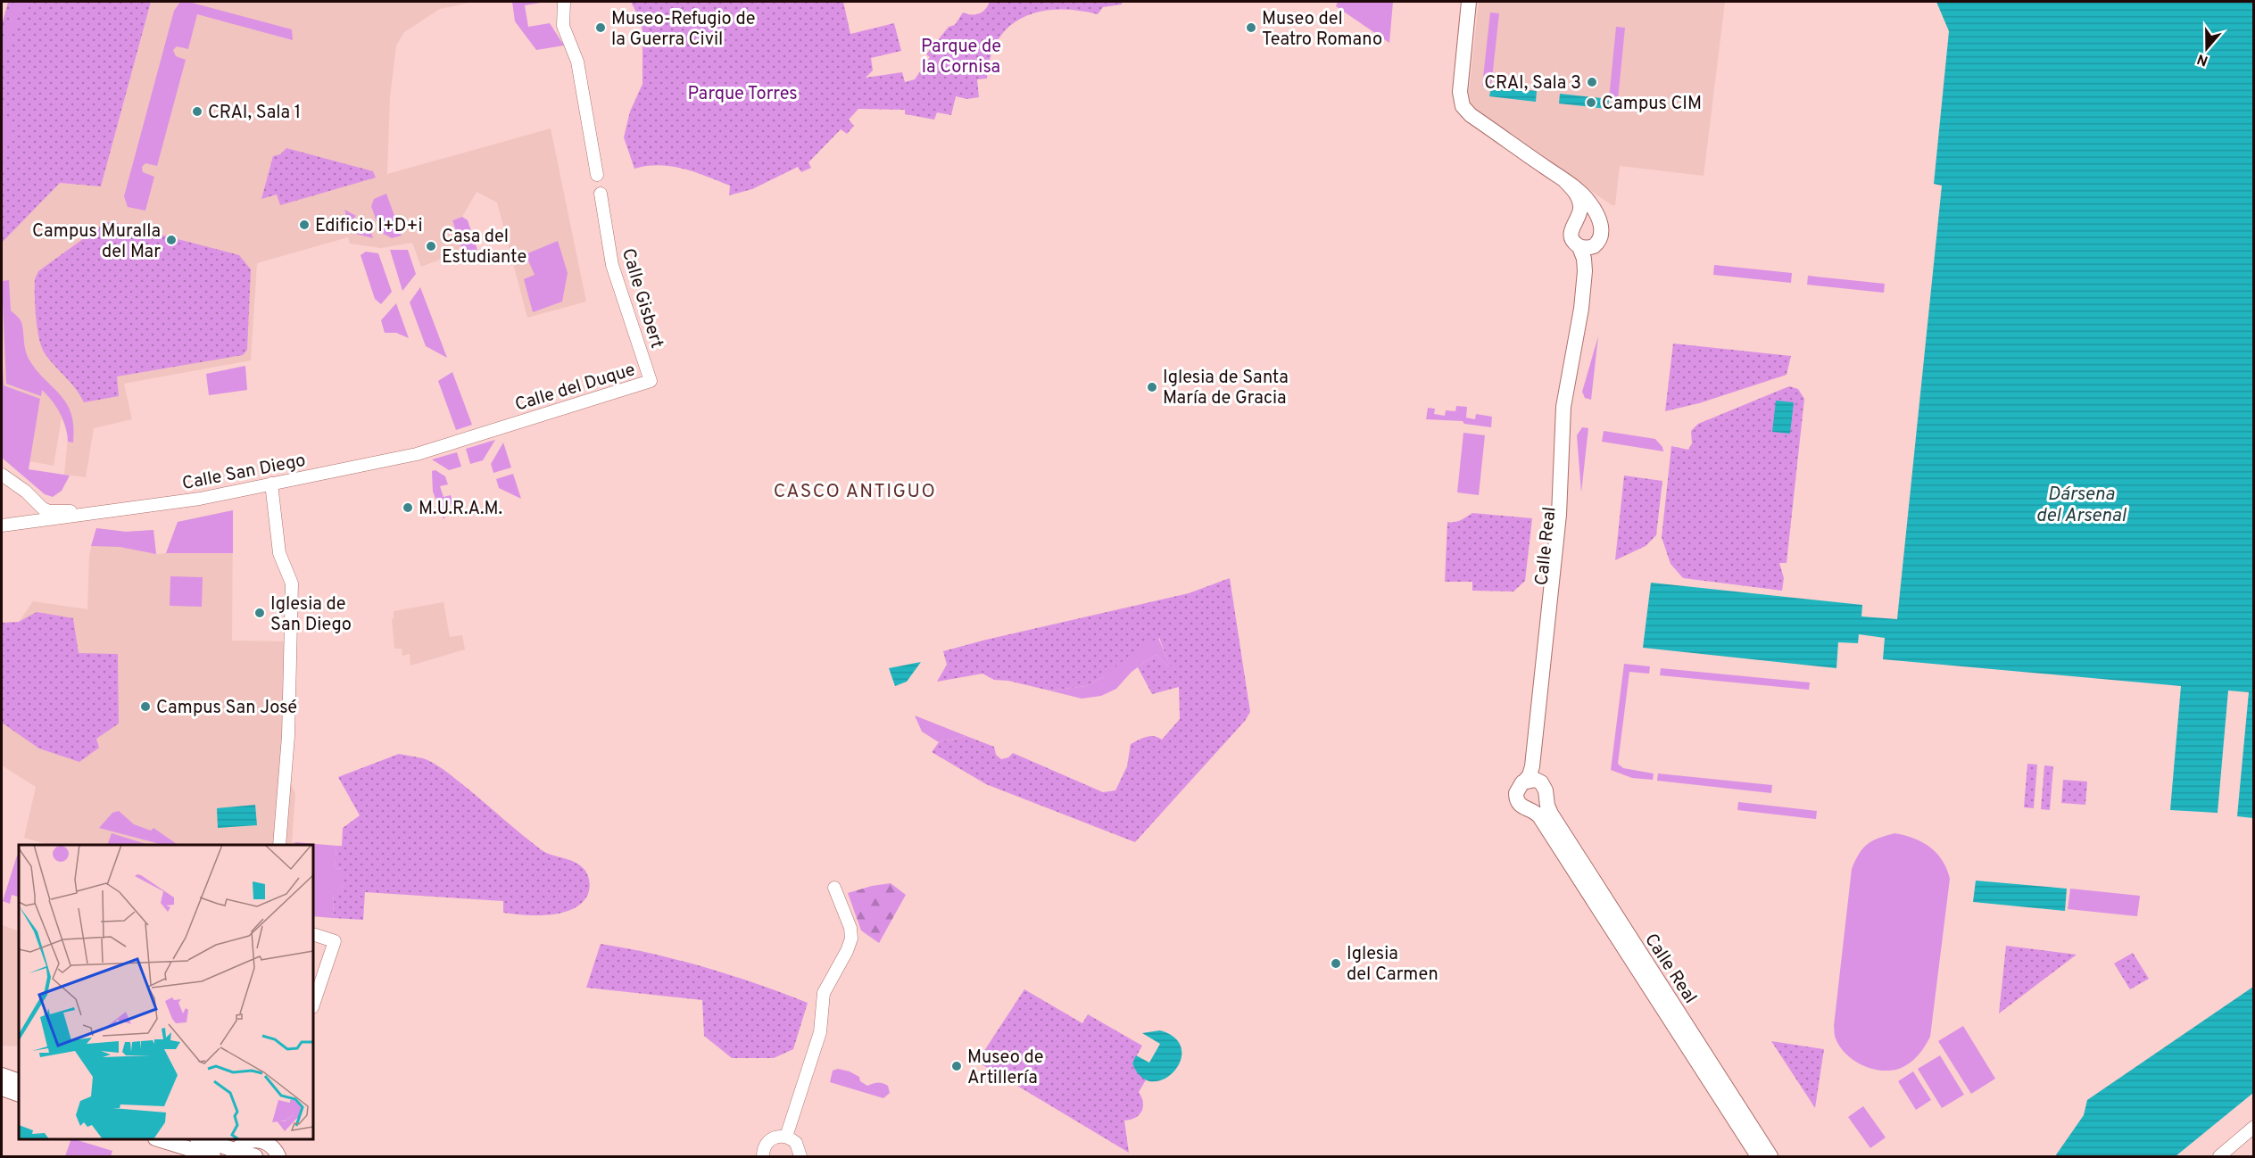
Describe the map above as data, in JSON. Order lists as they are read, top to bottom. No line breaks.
{"streets":{"main road":["Calle Real"],"street":["Calle Gisbert","Calle del Duque","Calle San Diego"]},"crossings":[["Calle Gisbert","Calle del Duque"],["Calle del Duque","Calle San Diego"]],"districts":["CASCO ANTIGUO"],"water":["Dársena del Arsenal"],"parks":["Parque de la Cornisa","Parque Torres"],"places":["Museo-Refugio de la Guerra Civil","Museo del Teatro Romano","CRAI, Sala 3","Campus CIM","CRAI, Sala 1","Edificio I+D+i","Campus Muralla del Mar","Casa del Estudiante","Iglesia de Santa María de Gracia","M.U.R.A.M.","Iglesia de San Diego","Campus San José","Iglesia del Carmen","Museo de Artillería"],"north":"bottom"}
